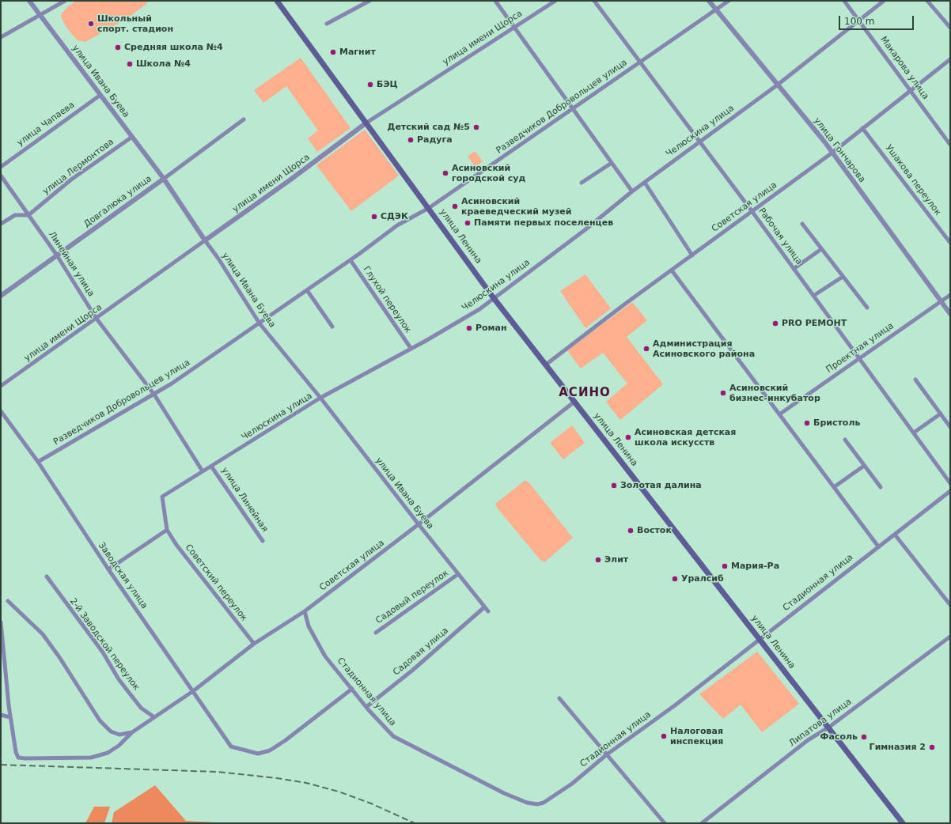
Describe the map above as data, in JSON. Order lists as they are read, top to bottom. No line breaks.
{"streets":{"main road":["улица Ленина"],"street":["улица имени Щорса","Макарова улица","улица Ивана Буева","Разведчиков Добровольцев улица","улица Чапаева","Челюскина улица","улица Гончарова","улица Лермонтова","Ушакова переулок","Довгалюка улица","Советская улица","Рабочая улица","Линейная улица","Глухой переулок","Проектная улица","улица Линейная","Заводская улица","Советский переулок","Стадионная улица","Садовый переулок","2-й Заводской переулок","Садовая улица","Липатова улица"]},"crossings":[["улица имени Щорса","улица Ивана Буева"],["улица имени Щорса","улица Ленина"],["улица имени Щорса","Линейная улица"],["Макарова улица","Челюскина улица"],["Макарова улица","Советская улица"],["улица Ивана Буева","Разведчиков Добровольцев улица"],["улица Ивана Буева","улица Чапаева"],["улица Ивана Буева","Челюскина улица"],["улица Ивана Буева","улица Лермонтова"],["улица Ивана Буева","Довгалюка улица"],["улица Ивана Буева","Советская улица"],["улица Ивана Буева","Садовый переулок"],["улица Ивана Буева","Садовая улица"],["Разведчиков Добровольцев улица","улица Гончарова"],["Разведчиков Добровольцев улица","улица Ленина"],["Разведчиков Добровольцев улица","Рабочая улица"],["Разведчиков Добровольцев улица","Линейная улица"],["Разведчиков Добровольцев улица","Глухой переулок"],["Разведчиков Добровольцев улица","Заводская улица"],["Челюскина улица","улица Гончарова"],["Челюскина улица","улица Ленина"],["Челюскина улица","Рабочая улица"],["Челюскина улица","Линейная улица"],["Челюскина улица","Глухой переулок"],["Челюскина улица","улица Линейная"],["Челюскина улица","Советский переулок"],["улица Гончарова","Советская улица"],["улица Гончарова","Проектная улица"],["улица Лермонтова","Линейная улица"],["Ушакова переулок","Советская улица"],["Довгалюка улица","Линейная улица"],["Советская улица","улица Ленина"],["Советская улица","Рабочая улица"],["Советская улица","Заводская улица"],["Советская улица","Советский переулок"],["Советская улица","Стадионная улица"],["Советская улица","2-й Заводской переулок"],["улица Ленина","Стадионная улица"],["улица Ленина","Липатова улица"],["Рабочая улица","Проектная улица"],["Заводская улица","Стадионная улица"],["Стадионная улица","Садовая улица"]],"districts":["АСИНО"],"places":["Школьный спорт. стадион","Средняя школа №4","Магнит","Школа №4","БЭЦ","Детский сад №5","Радуга","Асиновский городской суд","Асиновский краеведческий музей","СДЭК","Памяти первых поселенцев","PRO РЕМОНТ","Роман","Администрация Асиновского района","Асиновский бизнес-инкубатор","Бристоль","Асиновская детская школа искусств","Золотая далина","Восток","Элит","Мария-Ра","Уралсиб","Налоговая инспекция","Фасоль","Гимназия 2"],"scale_bar":"100 m"}
